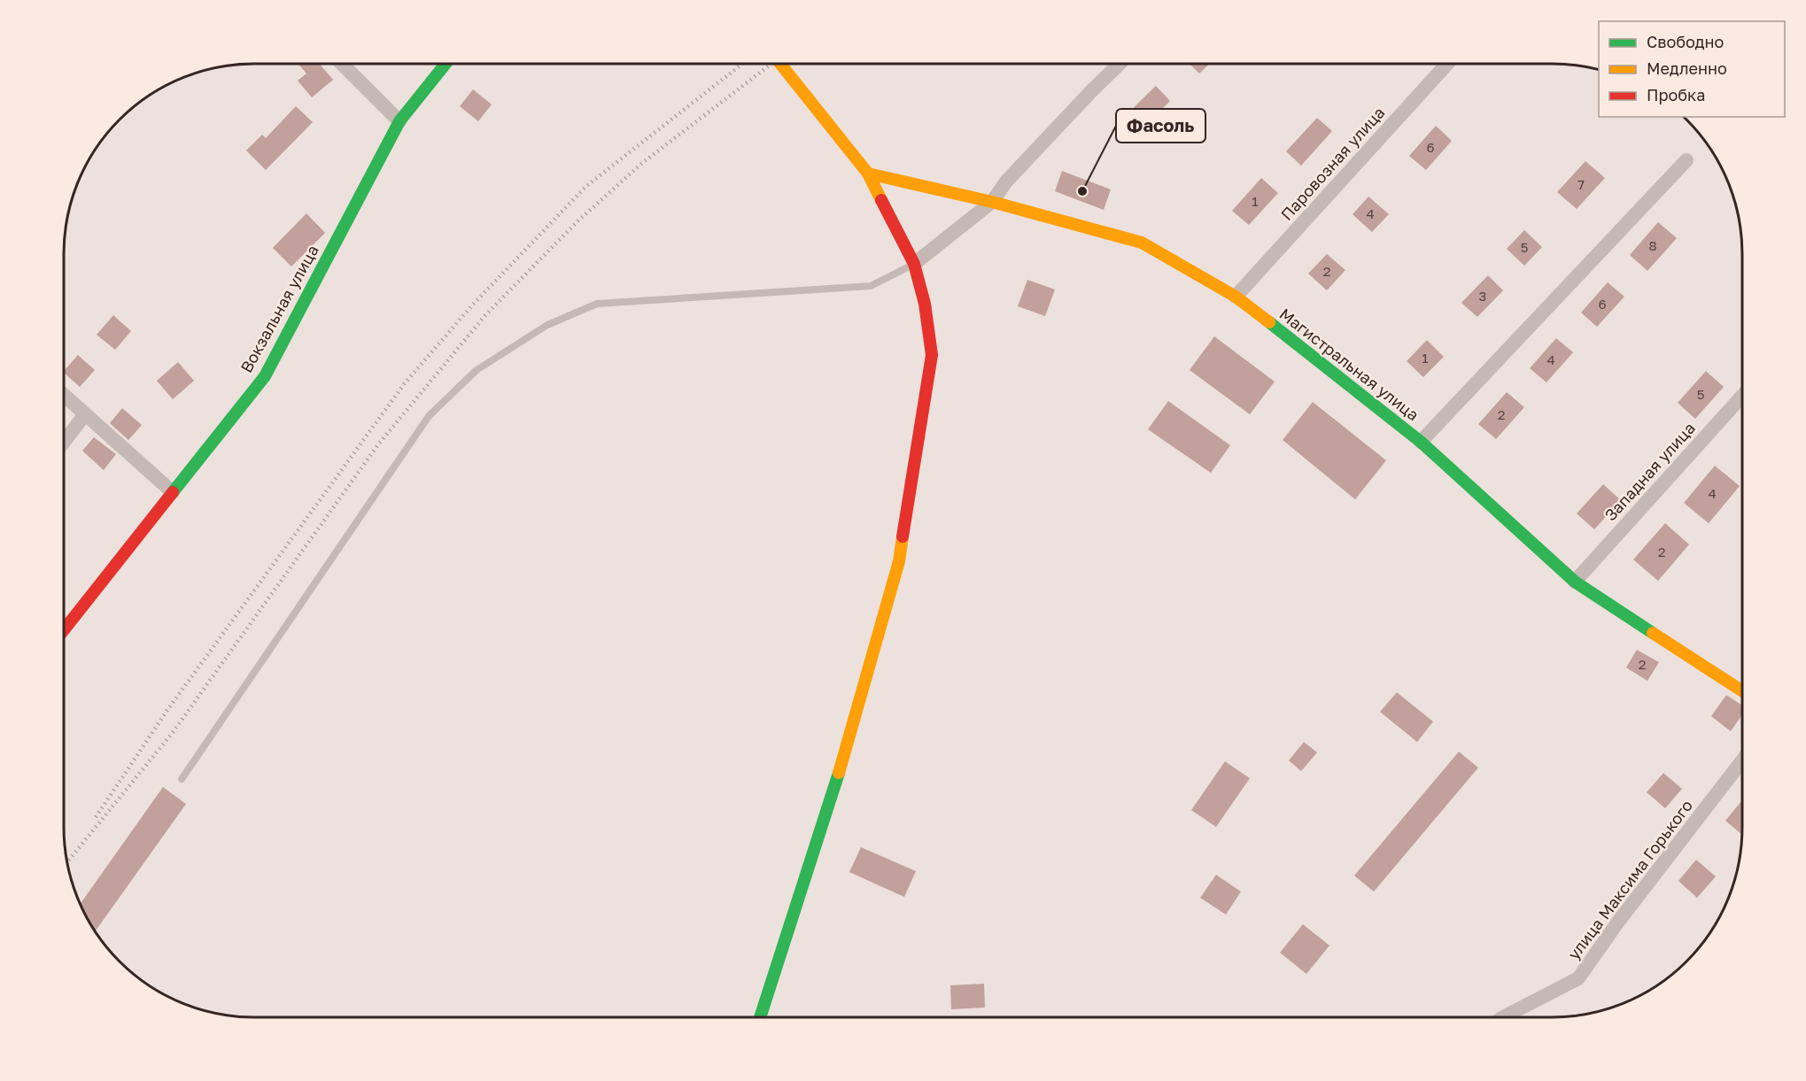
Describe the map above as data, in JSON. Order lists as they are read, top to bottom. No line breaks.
{"streets":{"street":["Паровозная улица","Вокзальная улица","Магистральная улица","Западная улица","улица Максима Горького"]},"crossings":[["Паровозная улица","Магистральная улица"],["Магистральная улица","Западная улица"]],"places":["Фасоль"],"house_numbers":["6","7","1","4","8","5","2","3","6","1","4","5","2","4","2","2"],"legend":["Свободно","Медленно","Пробка"]}
